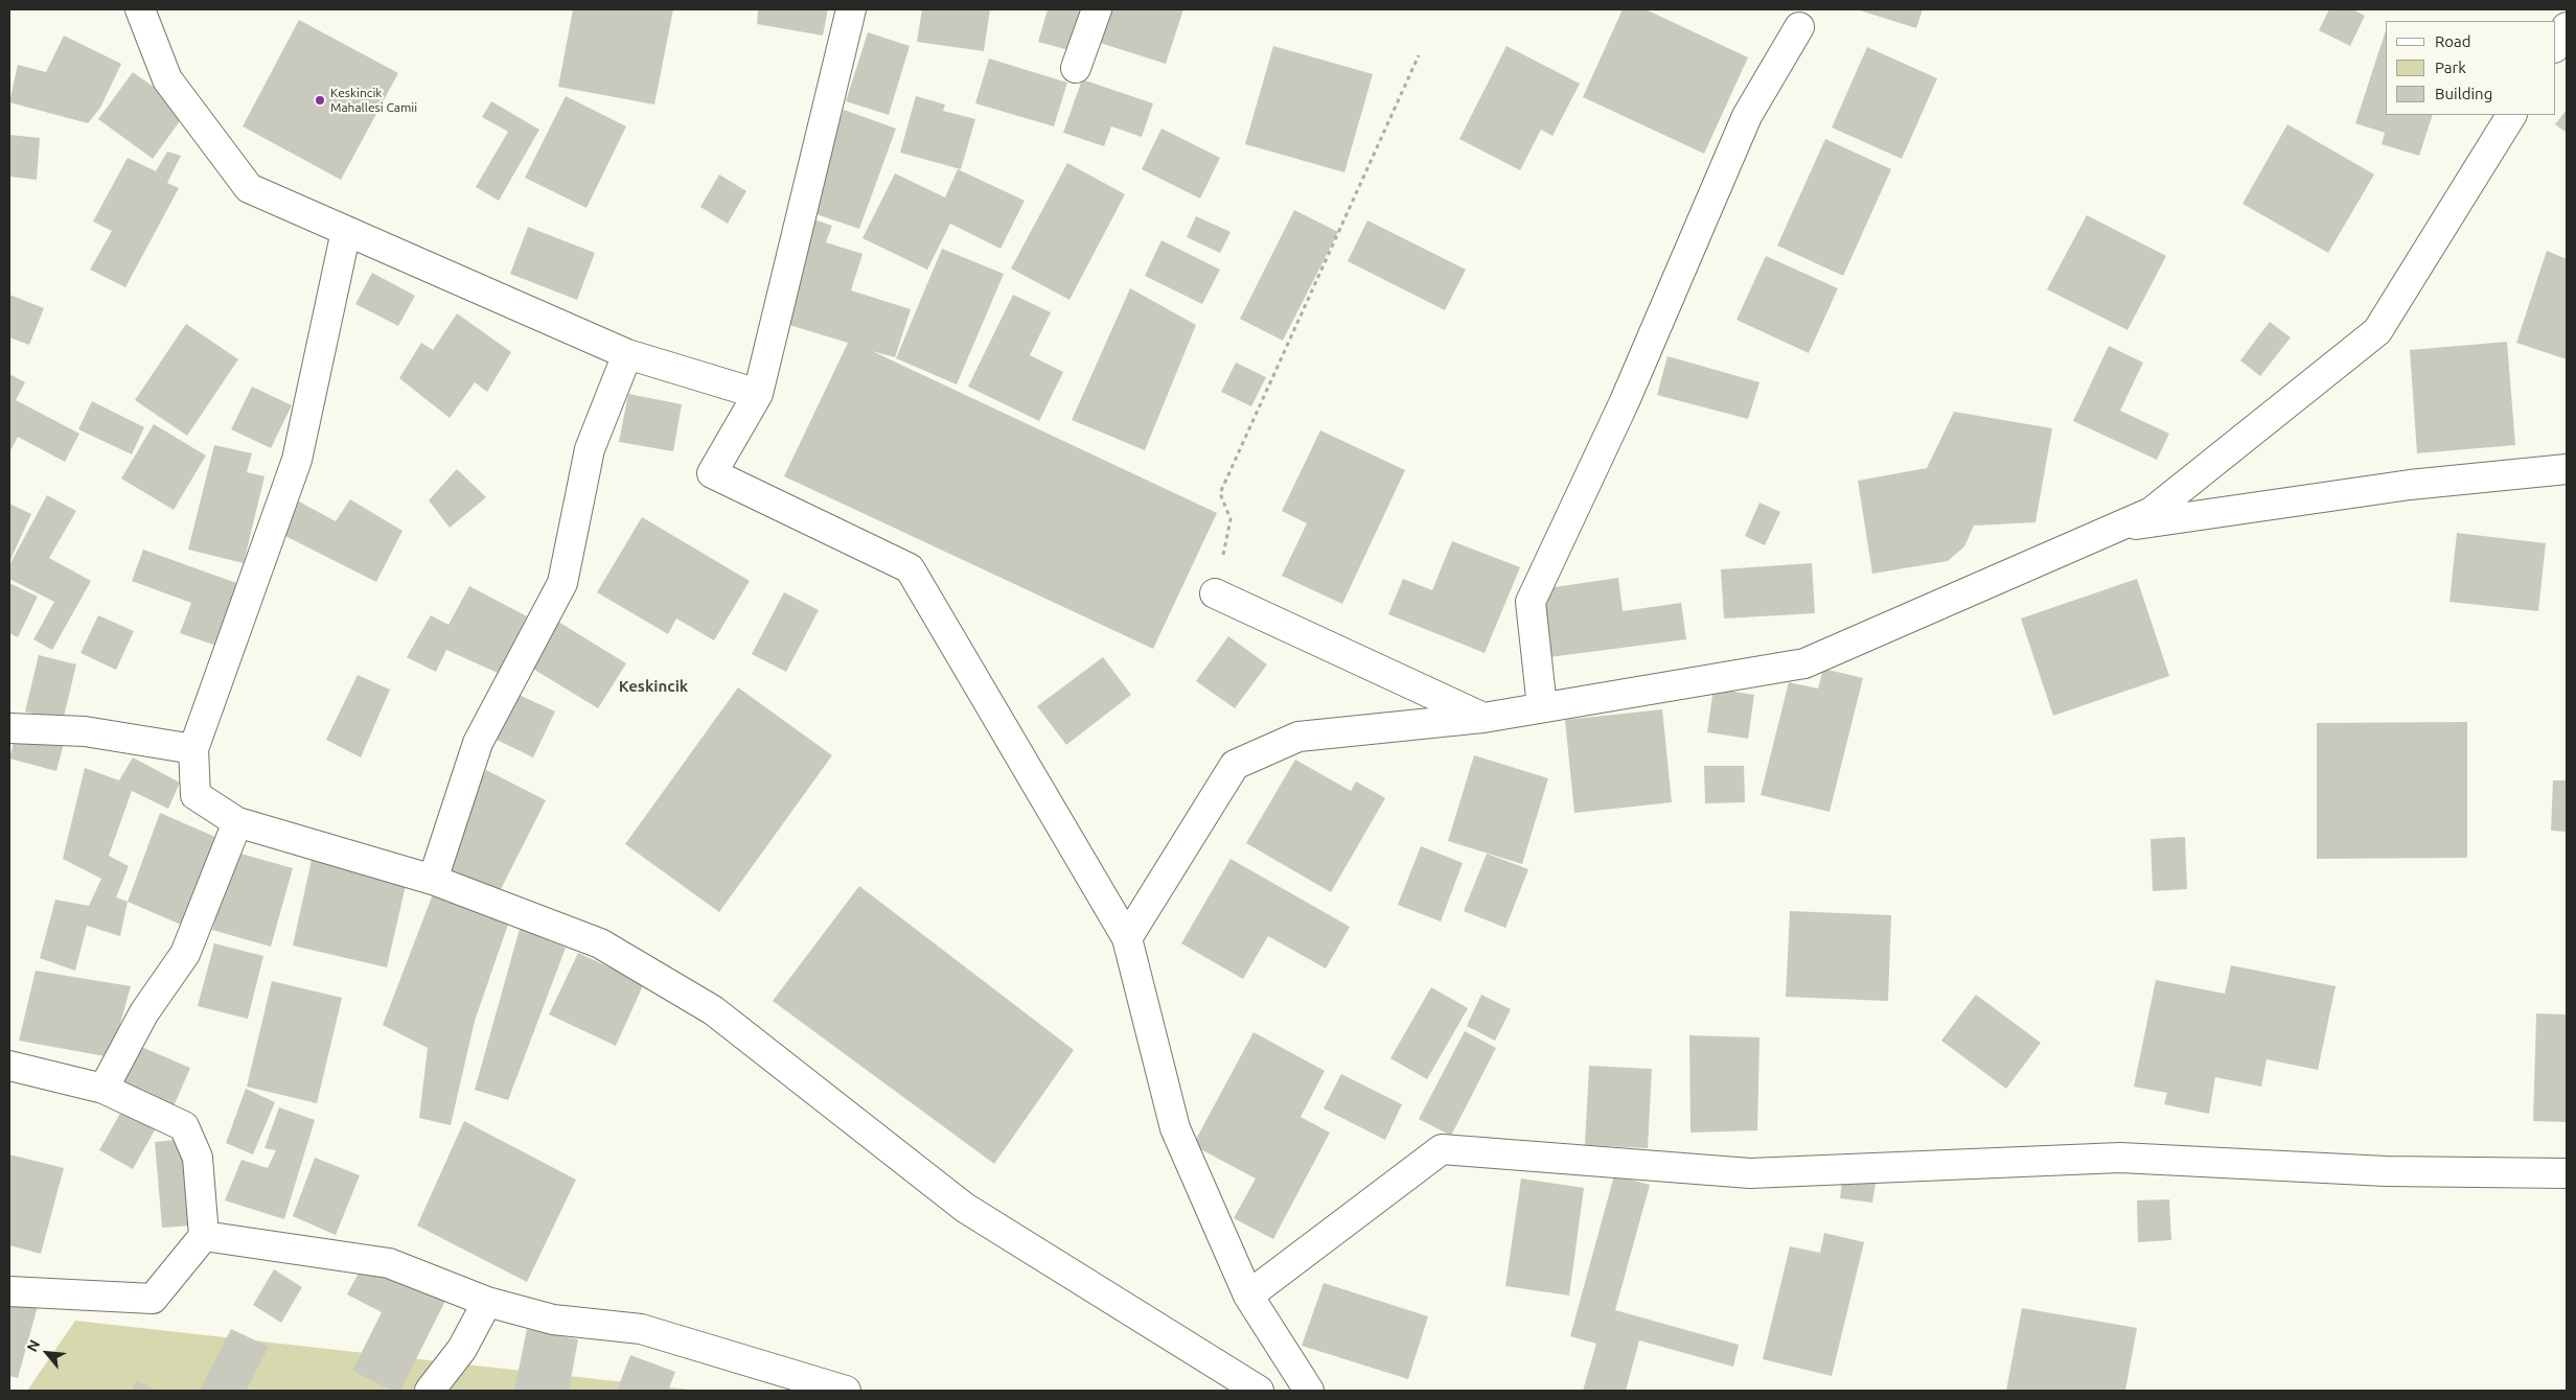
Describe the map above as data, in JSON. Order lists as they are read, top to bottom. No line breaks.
{"districts":["Keskincik"],"places":["Keskincik Mahallesi Camii"],"legend":["Road","Park","Building"],"north":"top left"}
